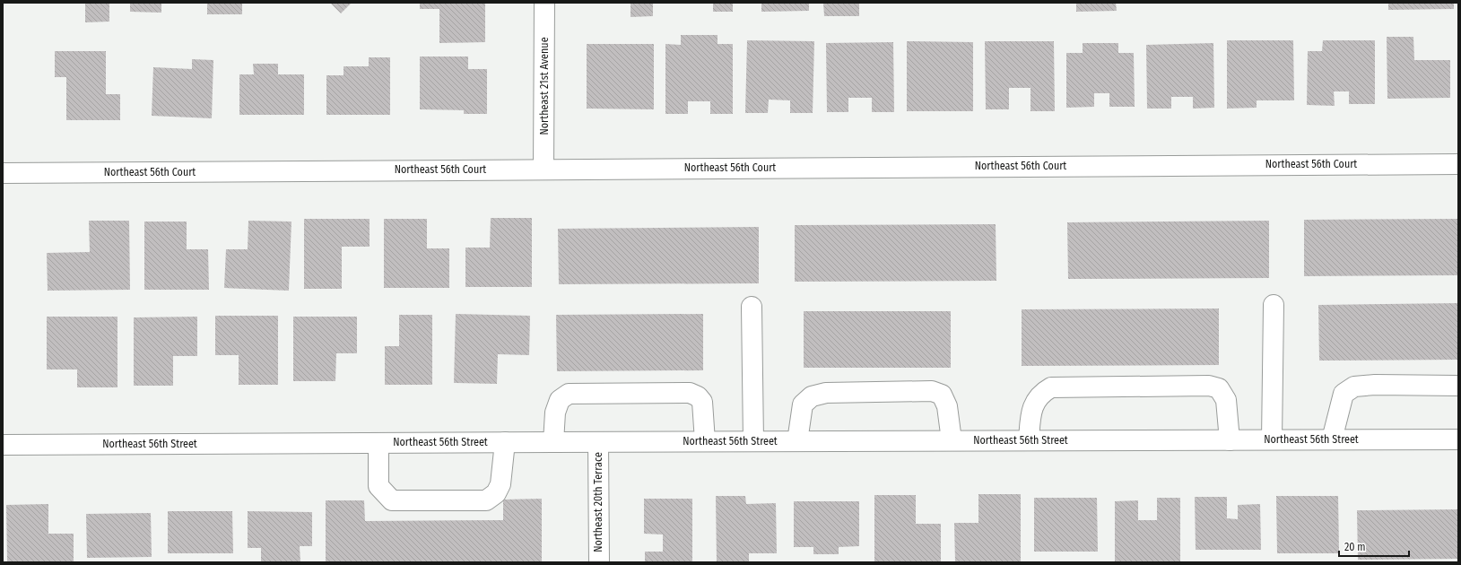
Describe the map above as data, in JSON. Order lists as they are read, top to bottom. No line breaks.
{"streets":{"street":["Northeast 21st Avenue","Northeast 56th Court","Northeast 56th Street","Northeast 20th Terrace"]},"crossings":[["Northeast 21st Avenue","Northeast 56th Court"],["Northeast 56th Street","Northeast 20th Terrace"]],"scale_bar":"20 m"}
